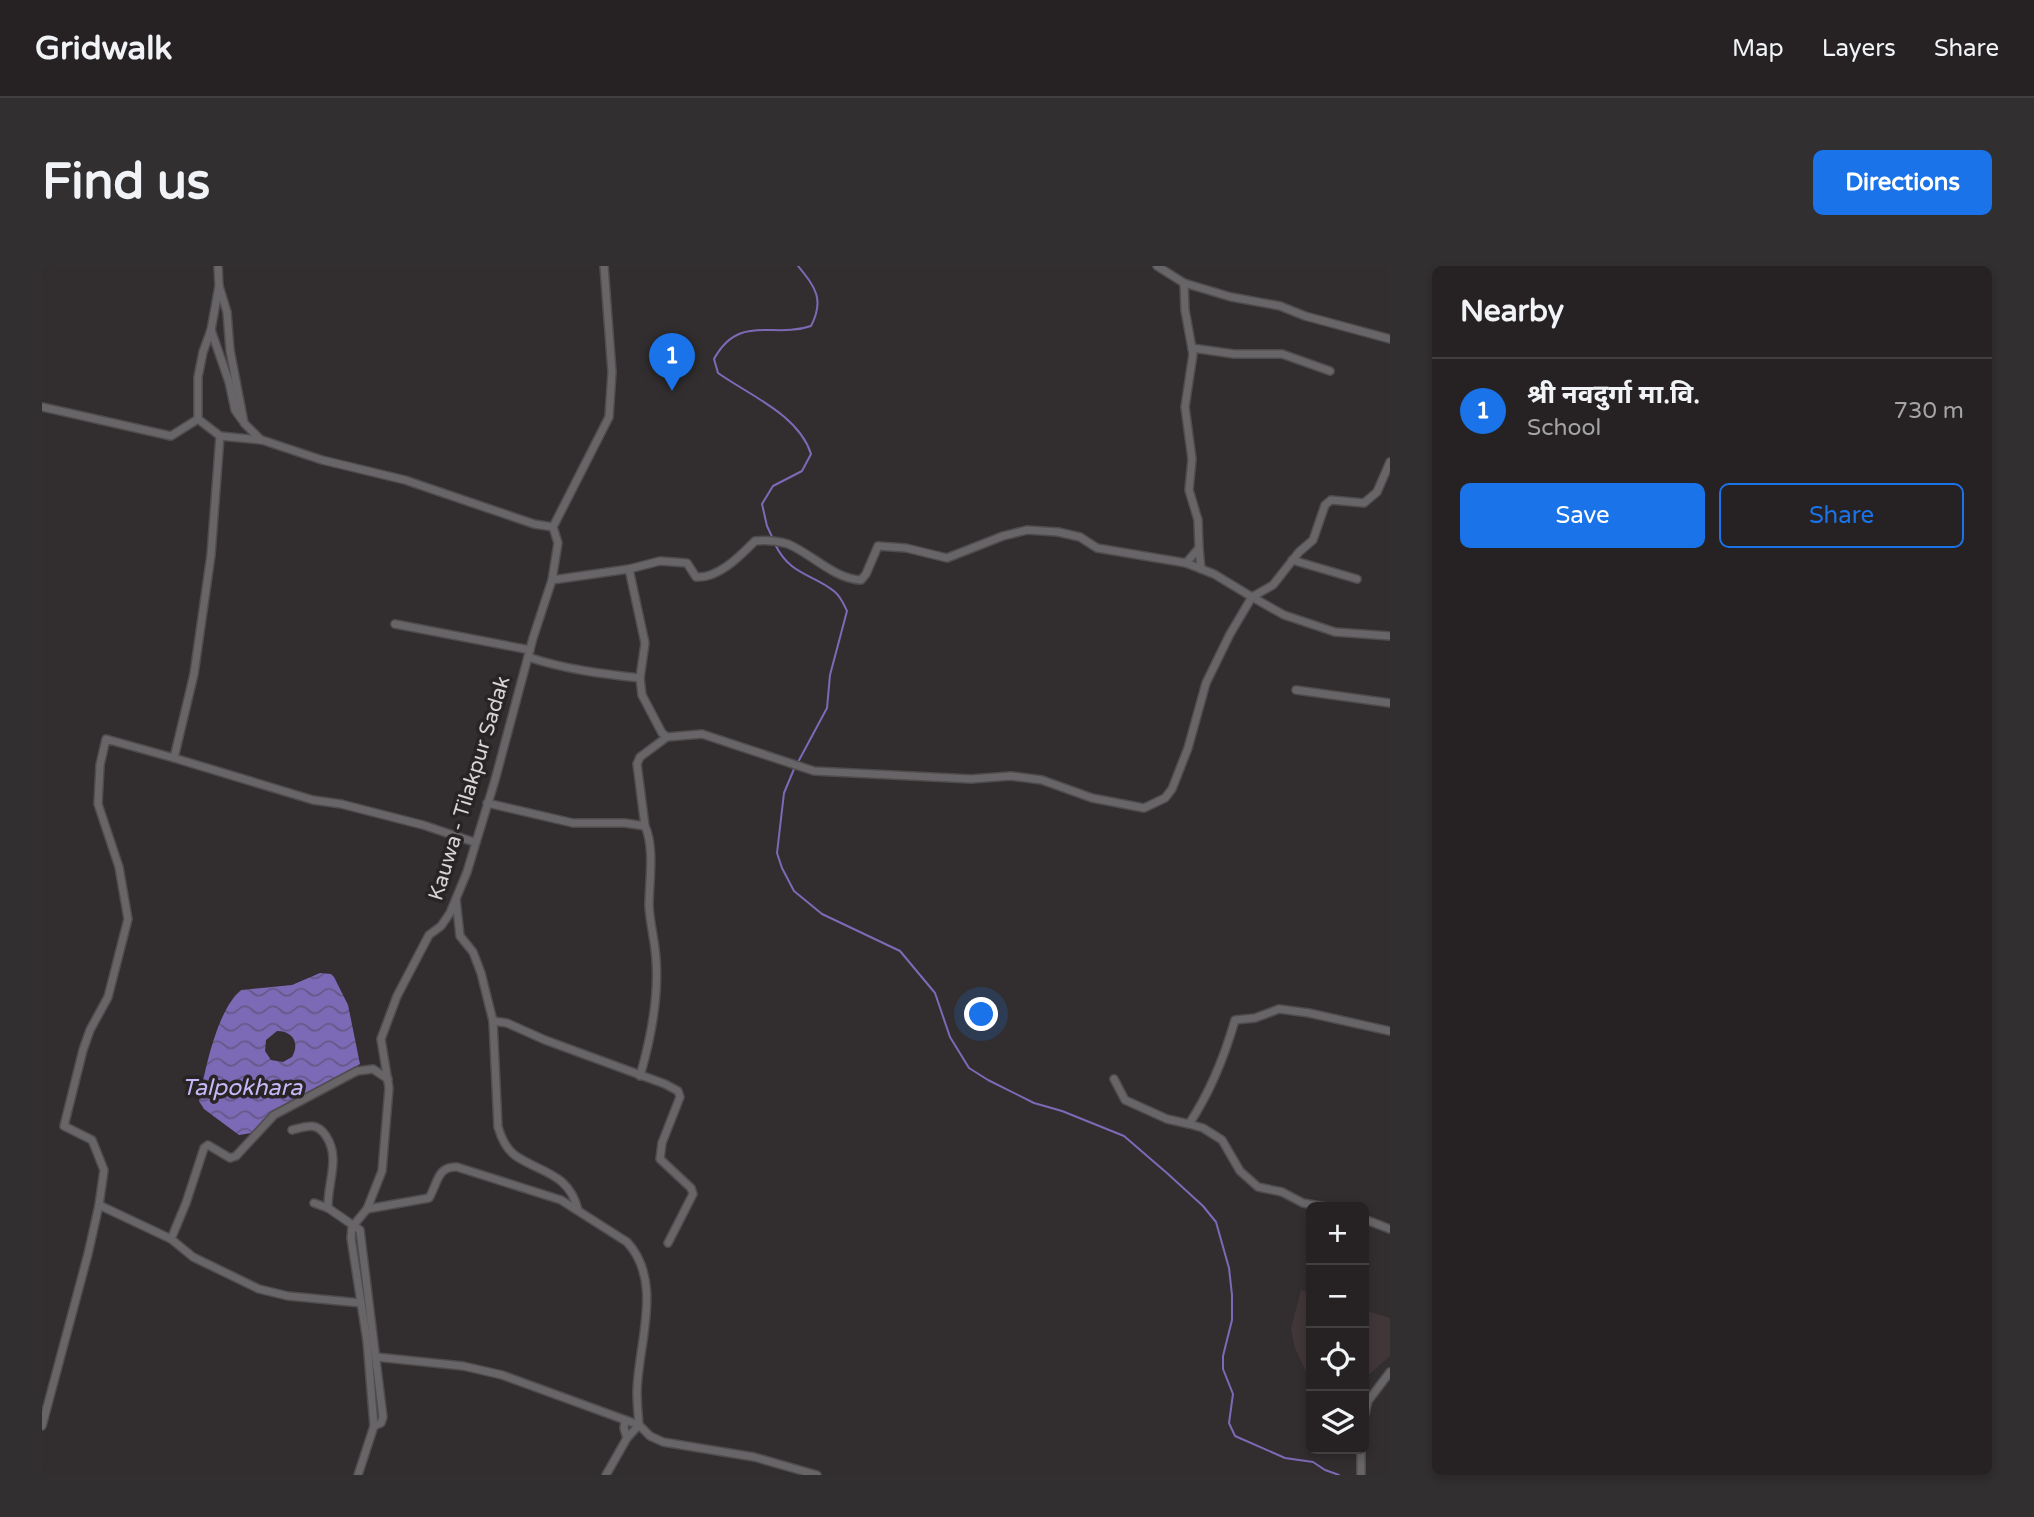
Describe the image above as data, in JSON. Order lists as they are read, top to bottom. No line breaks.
{"streets":{"street":["Kauwa - Tilakpur Sadak"]},"water":["Talpokhara"],"page":{"header":"Gridwalk","nav":["Map","Layers","Share"],"buttons":["Directions",["Save","Share"]],"title":"Find us","heading":"Nearby","pins":"1","list":[{"mark":"1","name":"श्री नवदुर्गा मा.वि.","note":"School","value":"730 m"}],"map_buttons":["+","−"]}}
